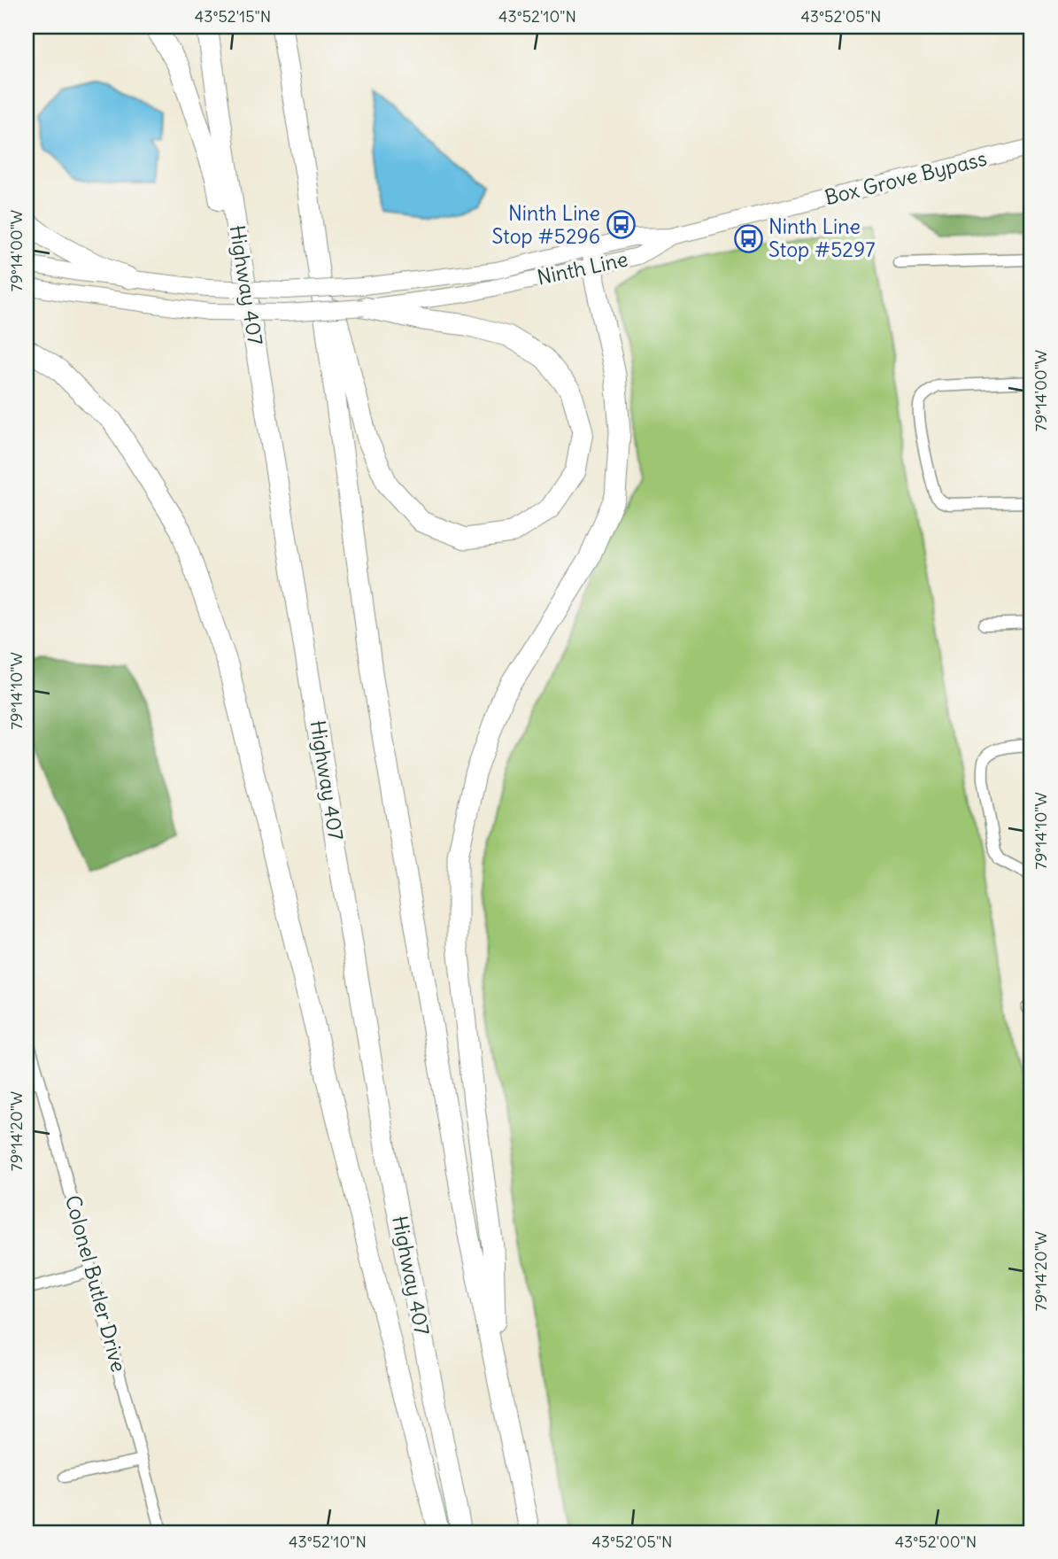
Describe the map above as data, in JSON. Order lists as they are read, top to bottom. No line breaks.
{"streets":{"highway":["Highway 407"],"main road":["Box Grove Bypass","Ninth Line"],"street":["Colonel Butler Drive"]},"crossings":[["Box Grove Bypass","Ninth Line"]],"places":{"bus stop":["Ninth Line Stop #5296","Ninth Line Stop #5297"]},"coordinates":["43°52'15\"N","43°52'10\"N","43°52'05\"N","79°14'00\"W","79°14'10\"W","79°14'20\"W","43°52'00\"N"]}
